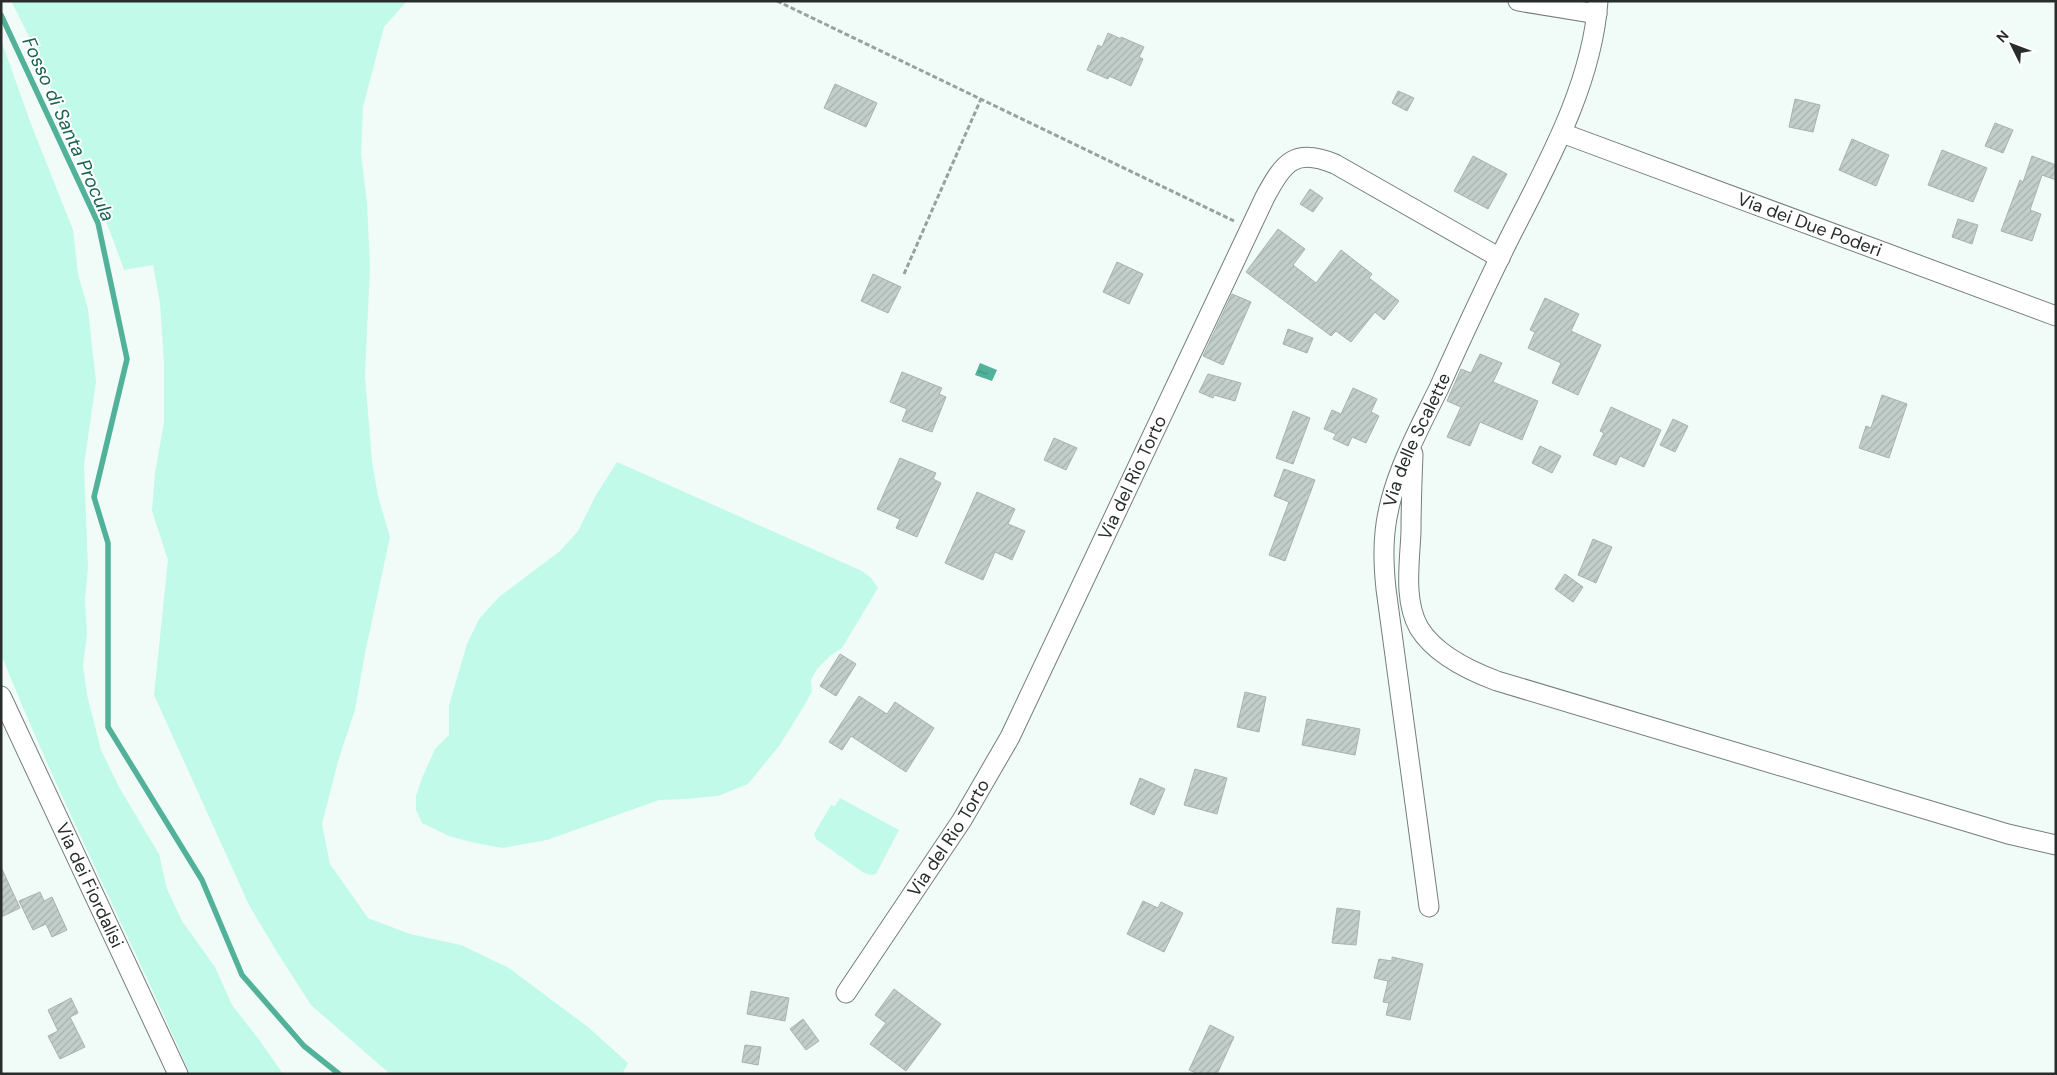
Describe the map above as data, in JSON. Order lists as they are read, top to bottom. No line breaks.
{"streets":{"street":["Via dei Due Poderi","Via delle Scalette","Via del Rio Torto","Via dei Fiordalisi"]},"crossings":[["Via dei Due Poderi","Via delle Scalette"],["Via delle Scalette","Via del Rio Torto"]],"water":["Fosso di Santa Procula"],"north":"top left"}
